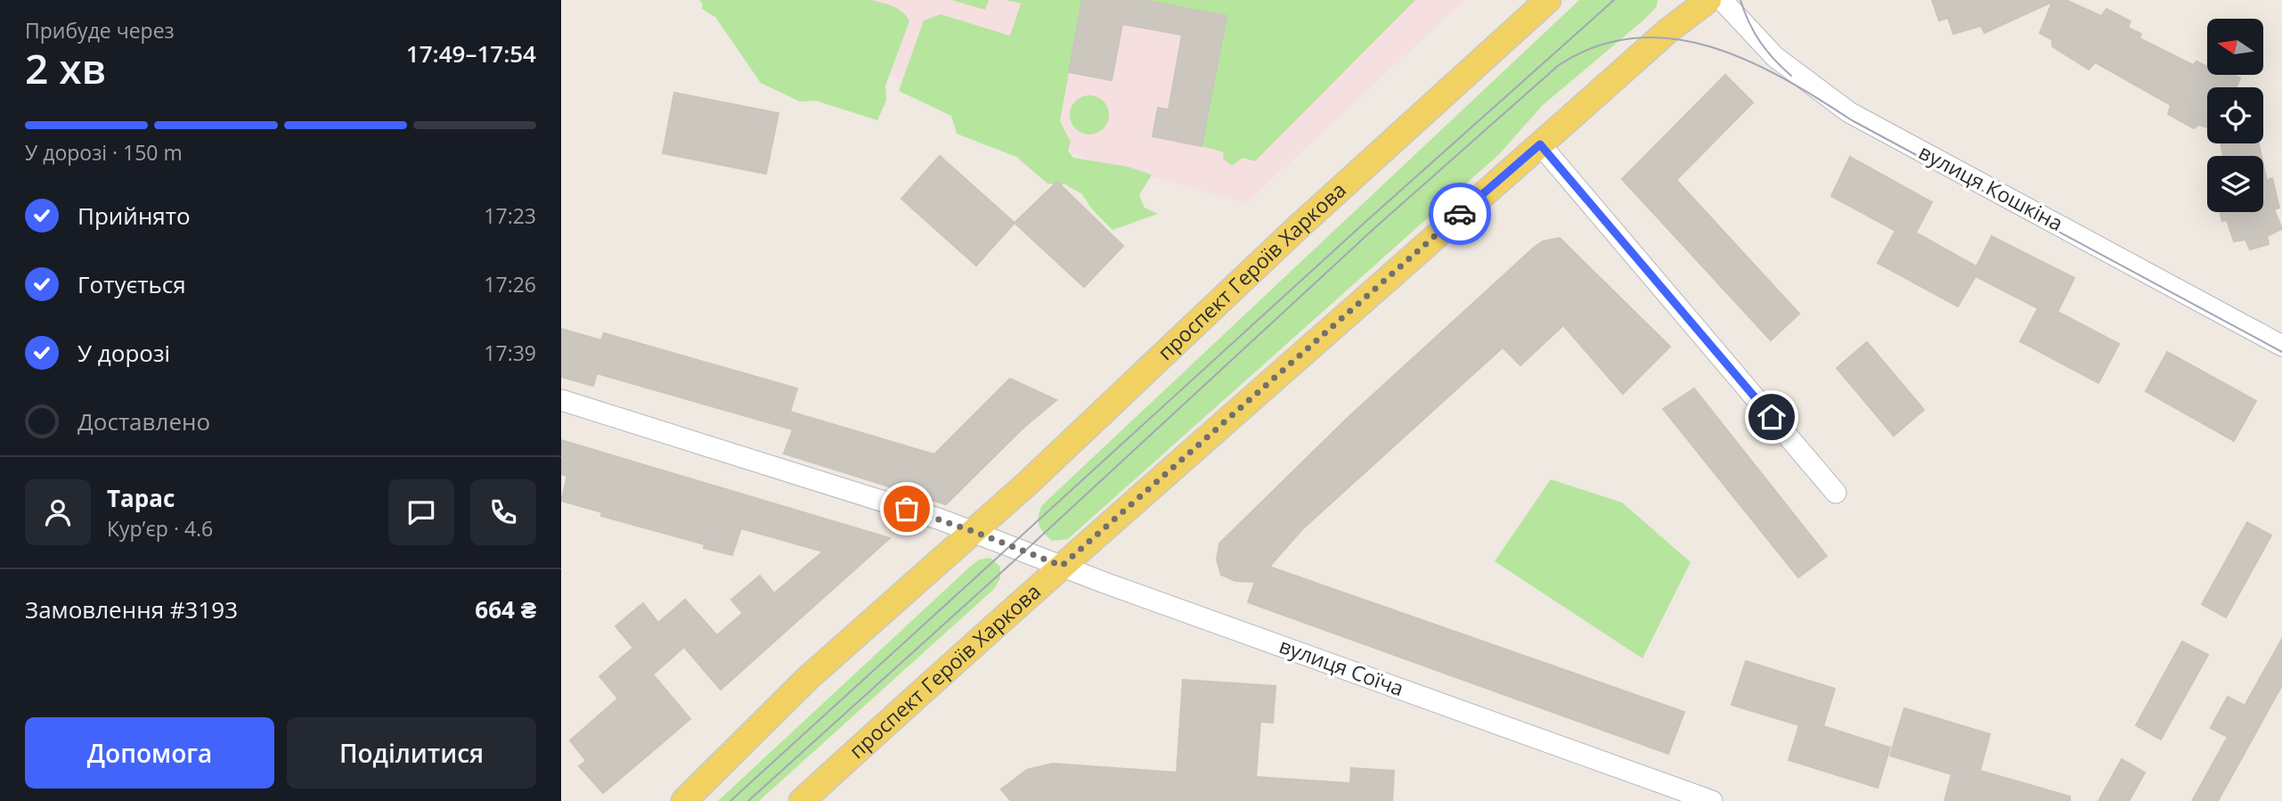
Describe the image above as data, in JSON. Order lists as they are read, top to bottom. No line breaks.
{"streets":{"main road":["проспект Героїв Харкова"],"street":["вулиця Кошкіна","вулиця Соїча"]},"crossings":[["проспект Героїв Харкова","вулиця Соїча"]],"north":"left","page":{"heading":["2 хв","Прибуде через","17:49–17:54"],"panel":["Тарас","Кур’єр · 4.6","Замовлення #3193","664 ₴"],"bar":"У дорозі · 150 m","list":[["Прийнято","17:23"],["Готується","17:26"],["У дорозі","17:39"],"Доставлено"],"buttons":["Допомога","Поділитися"]}}
